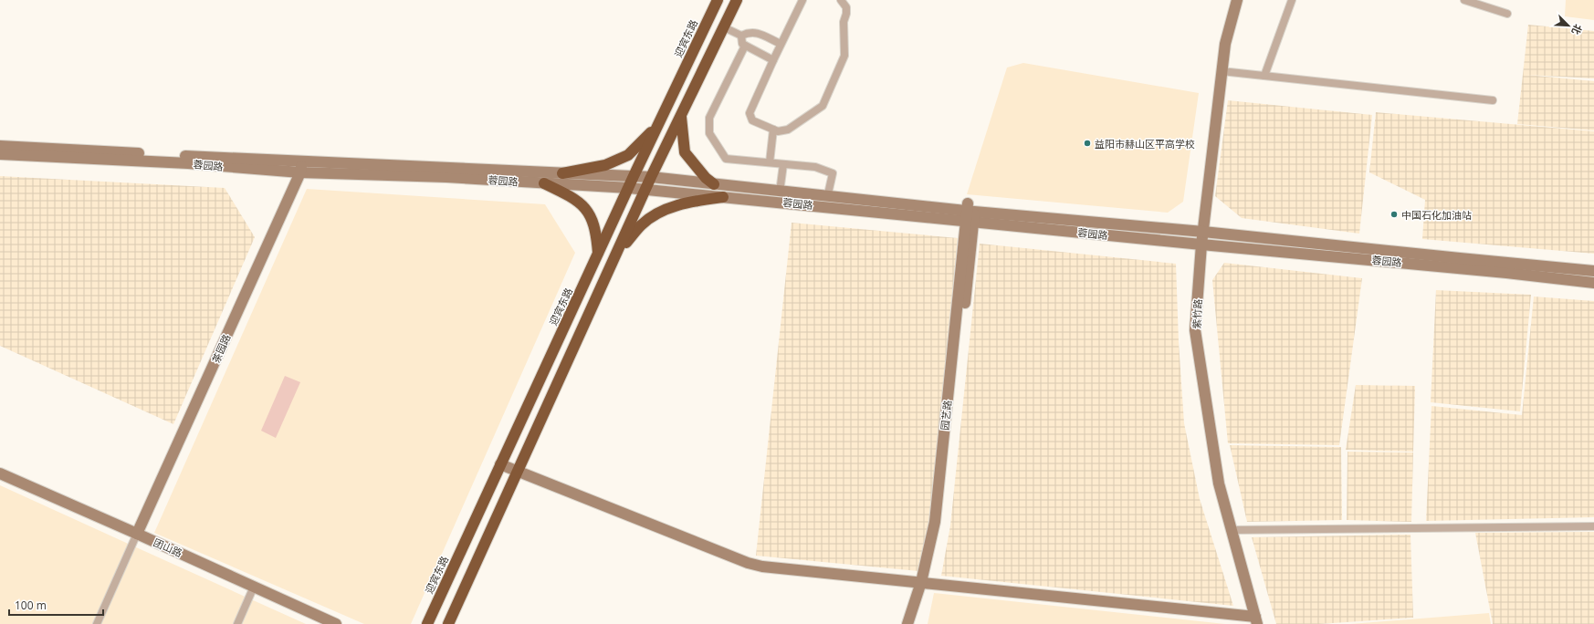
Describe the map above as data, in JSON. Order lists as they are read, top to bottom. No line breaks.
{"streets":{"highway":["迎宾东路"],"street":["蓉园路","紫竹路","茶园路","园艺路","团山路"]},"crossings":[["迎宾东路","蓉园路"],["蓉园路","紫竹路"],["蓉园路","茶园路"],["蓉园路","园艺路"],["茶园路","团山路"]],"places":["益阳市赫山区平高学校","中国石化加油站"],"scale_bar":"100 m","north":"bottom right"}
